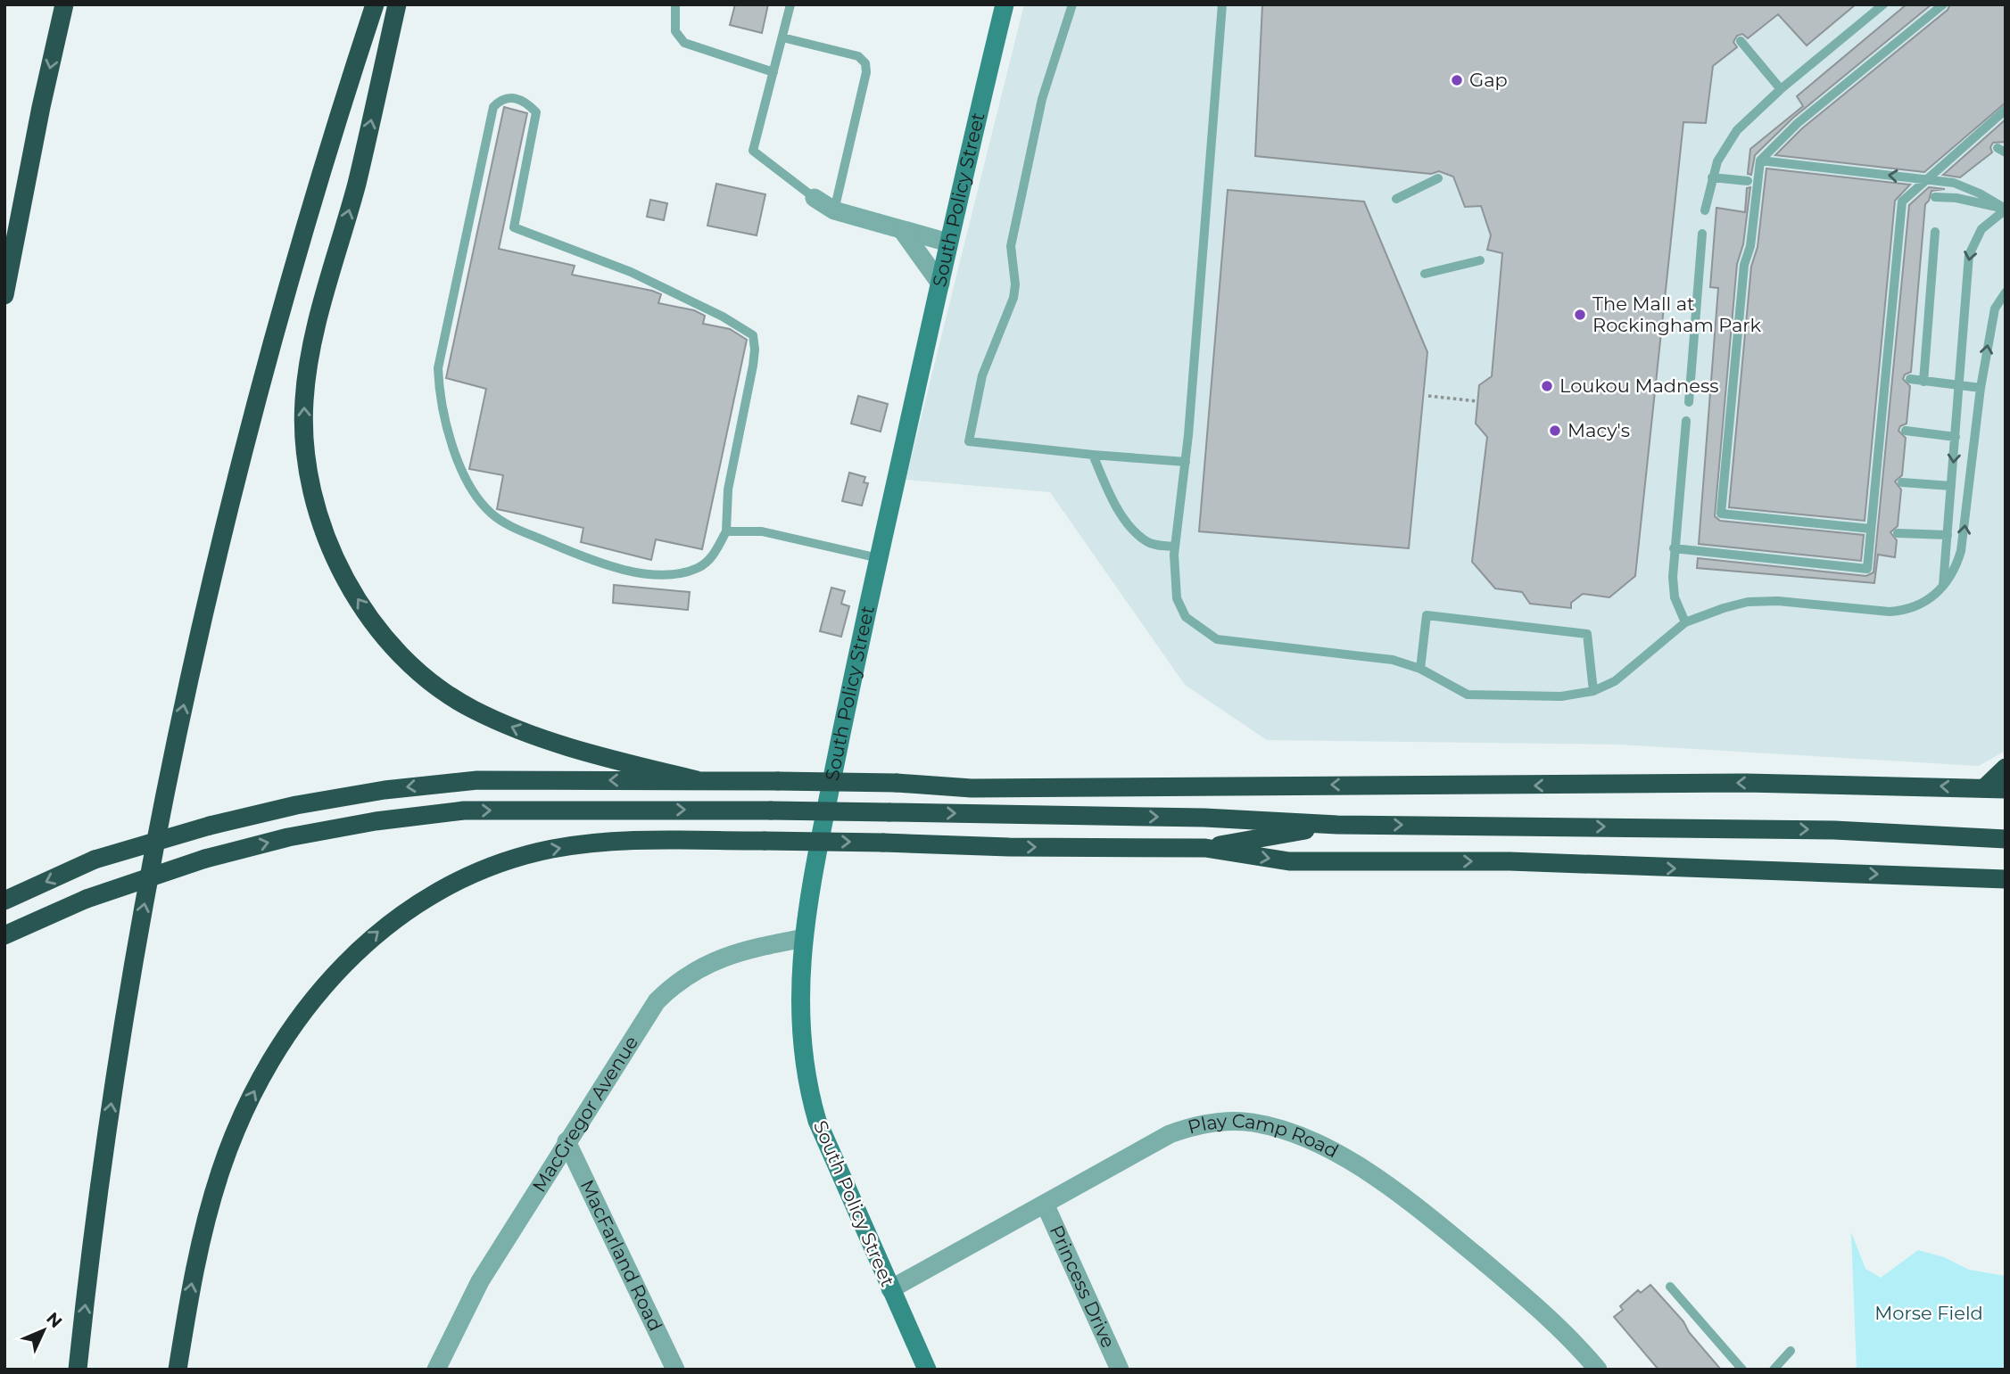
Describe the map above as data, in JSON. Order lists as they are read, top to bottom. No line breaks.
{"streets":{"street":["South Policy Street","MacGregor Avenue","Play Camp Road","MacFarland Road","Princess Drive"]},"crossings":[["South Policy Street","MacGregor Avenue"],["South Policy Street","Play Camp Road"],["MacGregor Avenue","MacFarland Road"],["Play Camp Road","Princess Drive"]],"parks":["Morse Field"],"places":["Gap","The Mall at Rockingham Park","Loukou Madness","Macy's"],"north":"top right"}
